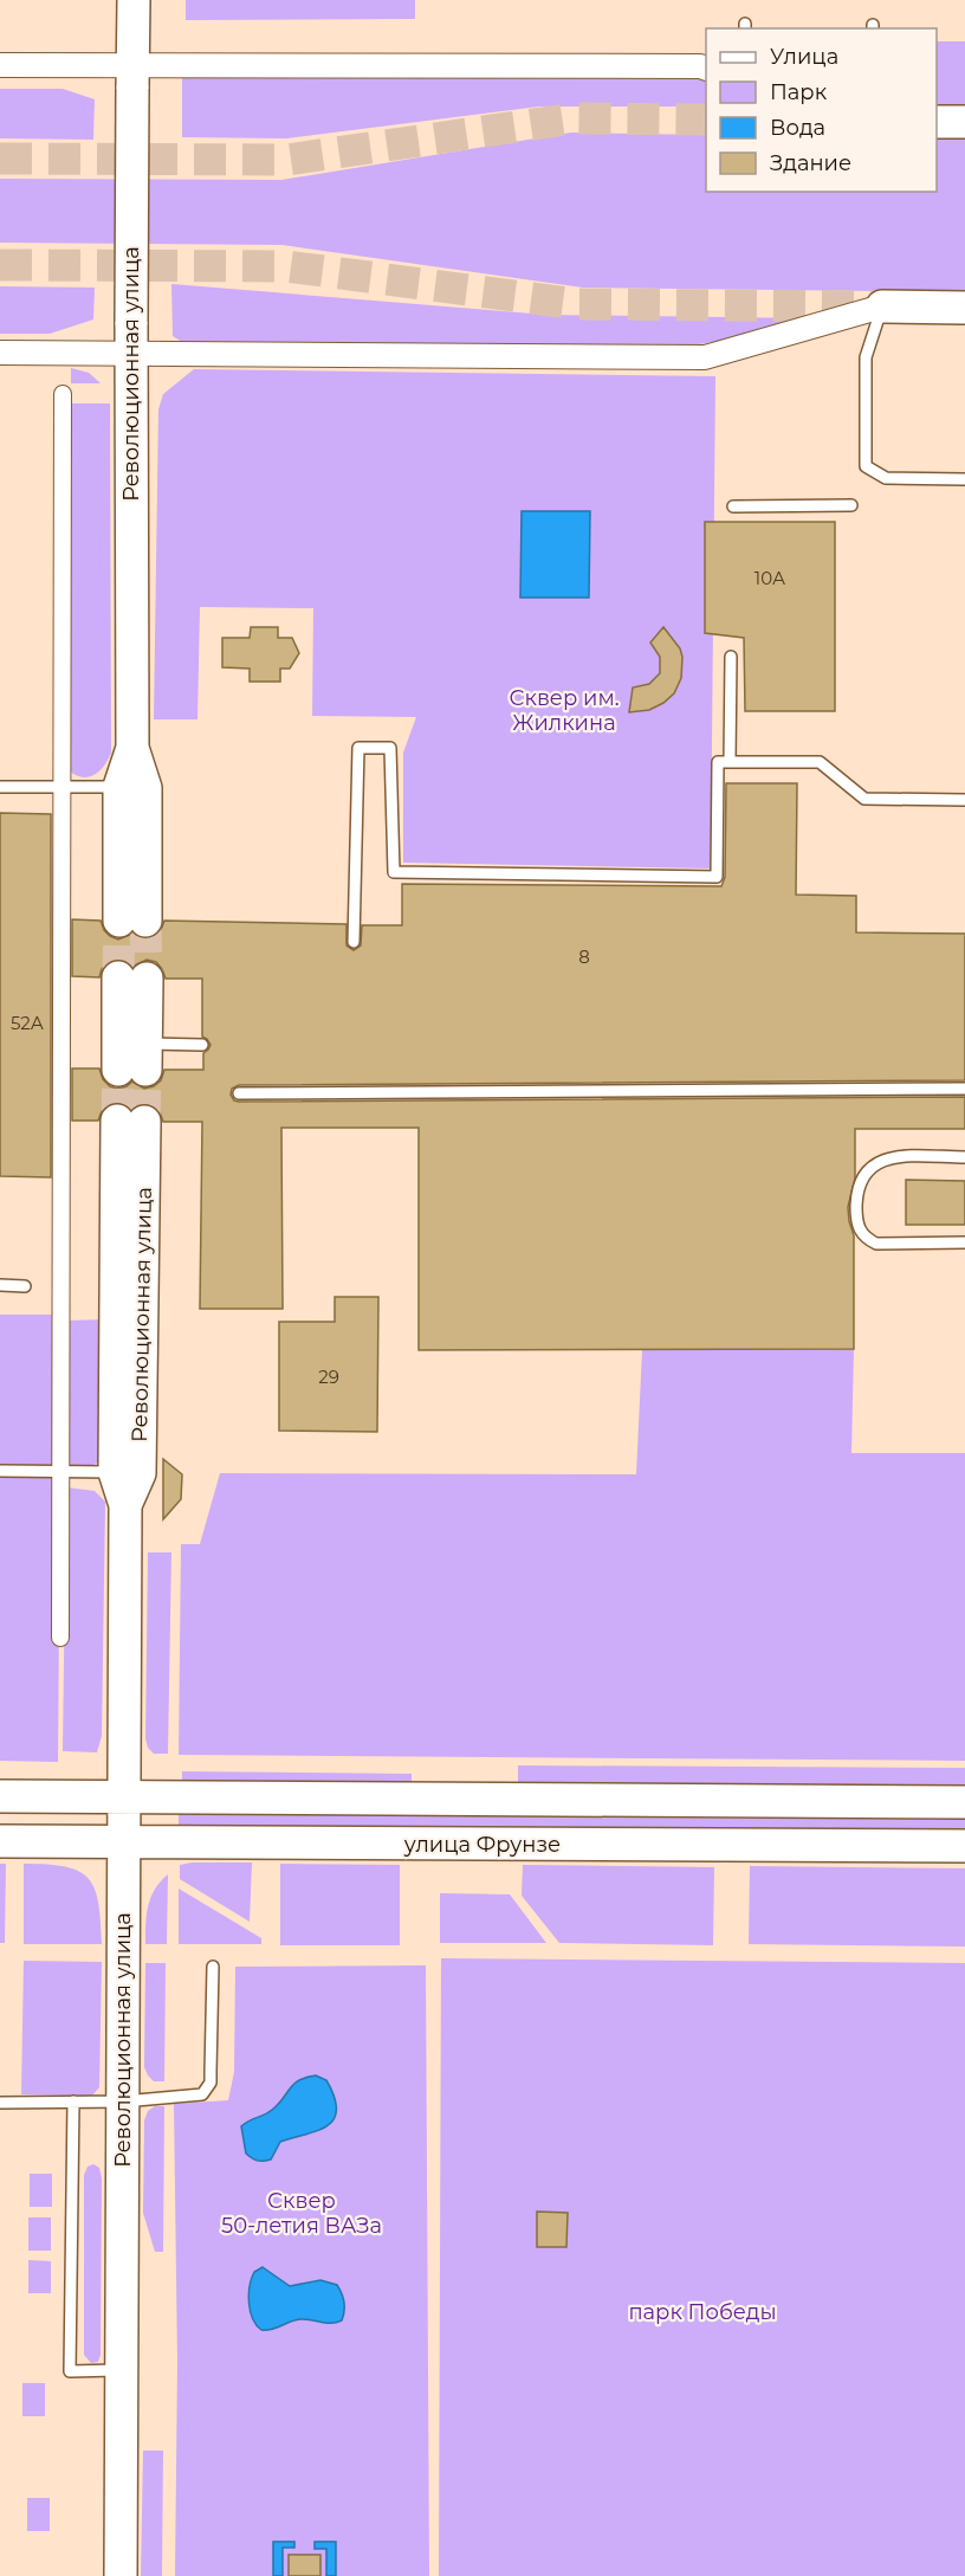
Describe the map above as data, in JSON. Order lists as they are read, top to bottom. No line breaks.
{"streets":{"main road":["Революционная улица","улица Фрунзе"]},"crossings":[["Революционная улица","улица Фрунзе"]],"parks":["Сквер им. Жилкина","Сквер 50-летия ВАЗа","парк Победы"],"house_numbers":["10А","8","52А","29"],"legend":["Улица","Парк","Вода","Здание"]}
